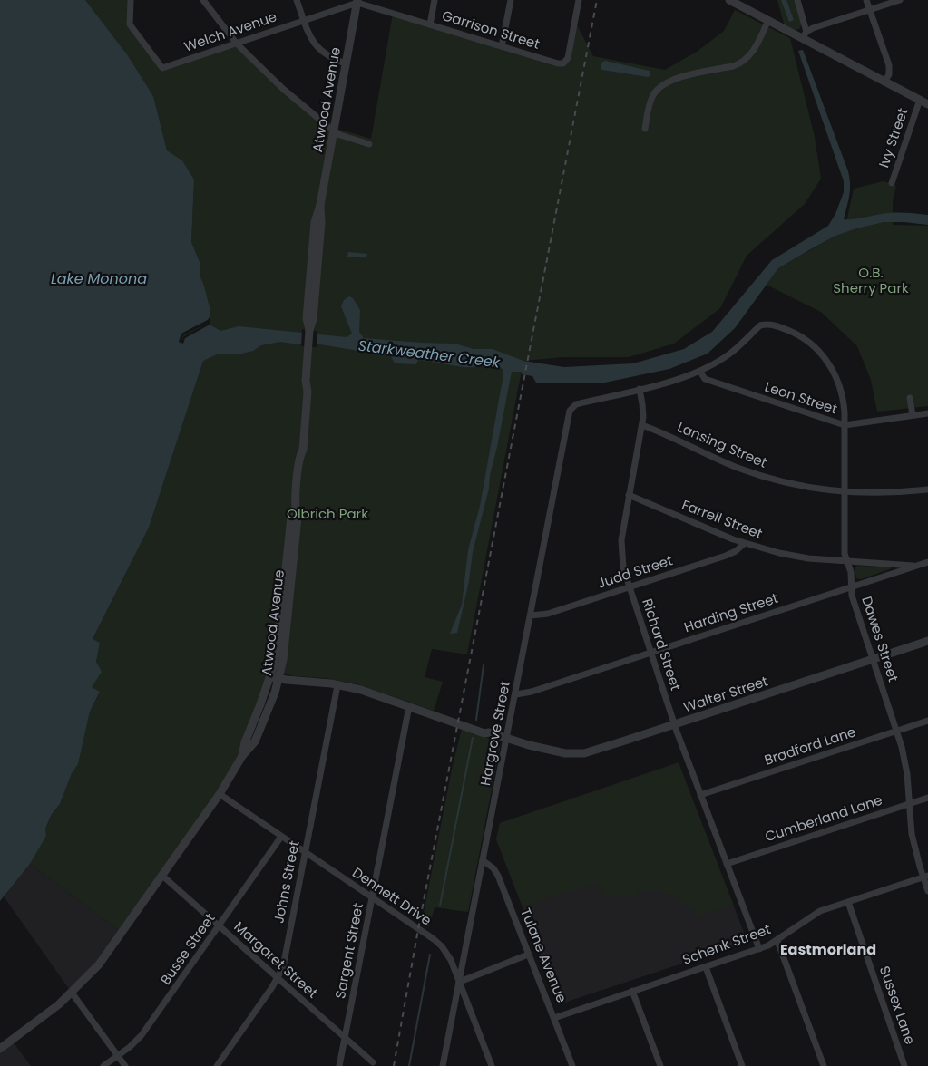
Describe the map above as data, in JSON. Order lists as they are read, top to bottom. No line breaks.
{"streets":{"street":["Garrison Street","Welch Avenue","Atwood Avenue","Ivy Street","Leon Street","Lansing Street","Farrell Street","Judd Street","Harding Street","Dawes Street","Richard Street","Walter Street","Hargrove Street","Bradford Lane","Cumberland Lane","Johns Street","Dennett Drive","Schenk Street","Busse Street","Sargent Street","Tulane Avenue","Margaret Street","Sussex Lane"]},"crossings":[["Garrison Street","Welch Avenue"],["Garrison Street","Atwood Avenue"],["Welch Avenue","Atwood Avenue"],["Atwood Avenue","Walter Street"],["Atwood Avenue","Dennett Drive"],["Atwood Avenue","Margaret Street"],["Leon Street","Dawes Street"],["Lansing Street","Dawes Street"],["Lansing Street","Richard Street"],["Farrell Street","Judd Street"],["Farrell Street","Harding Street"],["Farrell Street","Dawes Street"],["Farrell Street","Richard Street"],["Judd Street","Richard Street"],["Judd Street","Hargrove Street"],["Harding Street","Dawes Street"],["Harding Street","Richard Street"],["Harding Street","Hargrove Street"],["Dawes Street","Walter Street"],["Dawes Street","Bradford Lane"],["Dawes Street","Cumberland Lane"],["Dawes Street","Schenk Street"],["Richard Street","Walter Street"],["Richard Street","Hargrove Street"],["Richard Street","Bradford Lane"],["Richard Street","Cumberland Lane"],["Richard Street","Schenk Street"],["Walter Street","Hargrove Street"],["Walter Street","Johns Street"],["Walter Street","Sargent Street"],["Hargrove Street","Dennett Drive"],["Hargrove Street","Tulane Avenue"],["Johns Street","Dennett Drive"],["Johns Street","Margaret Street"],["Dennett Drive","Busse Street"],["Dennett Drive","Sargent Street"],["Schenk Street","Tulane Avenue"],["Schenk Street","Sussex Lane"],["Busse Street","Margaret Street"],["Sargent Street","Margaret Street"]],"districts":["Eastmorland"],"water":["Lake Monona","Starkweather Creek"],"parks":["O.B. Sherry Park","Olbrich Park"]}
